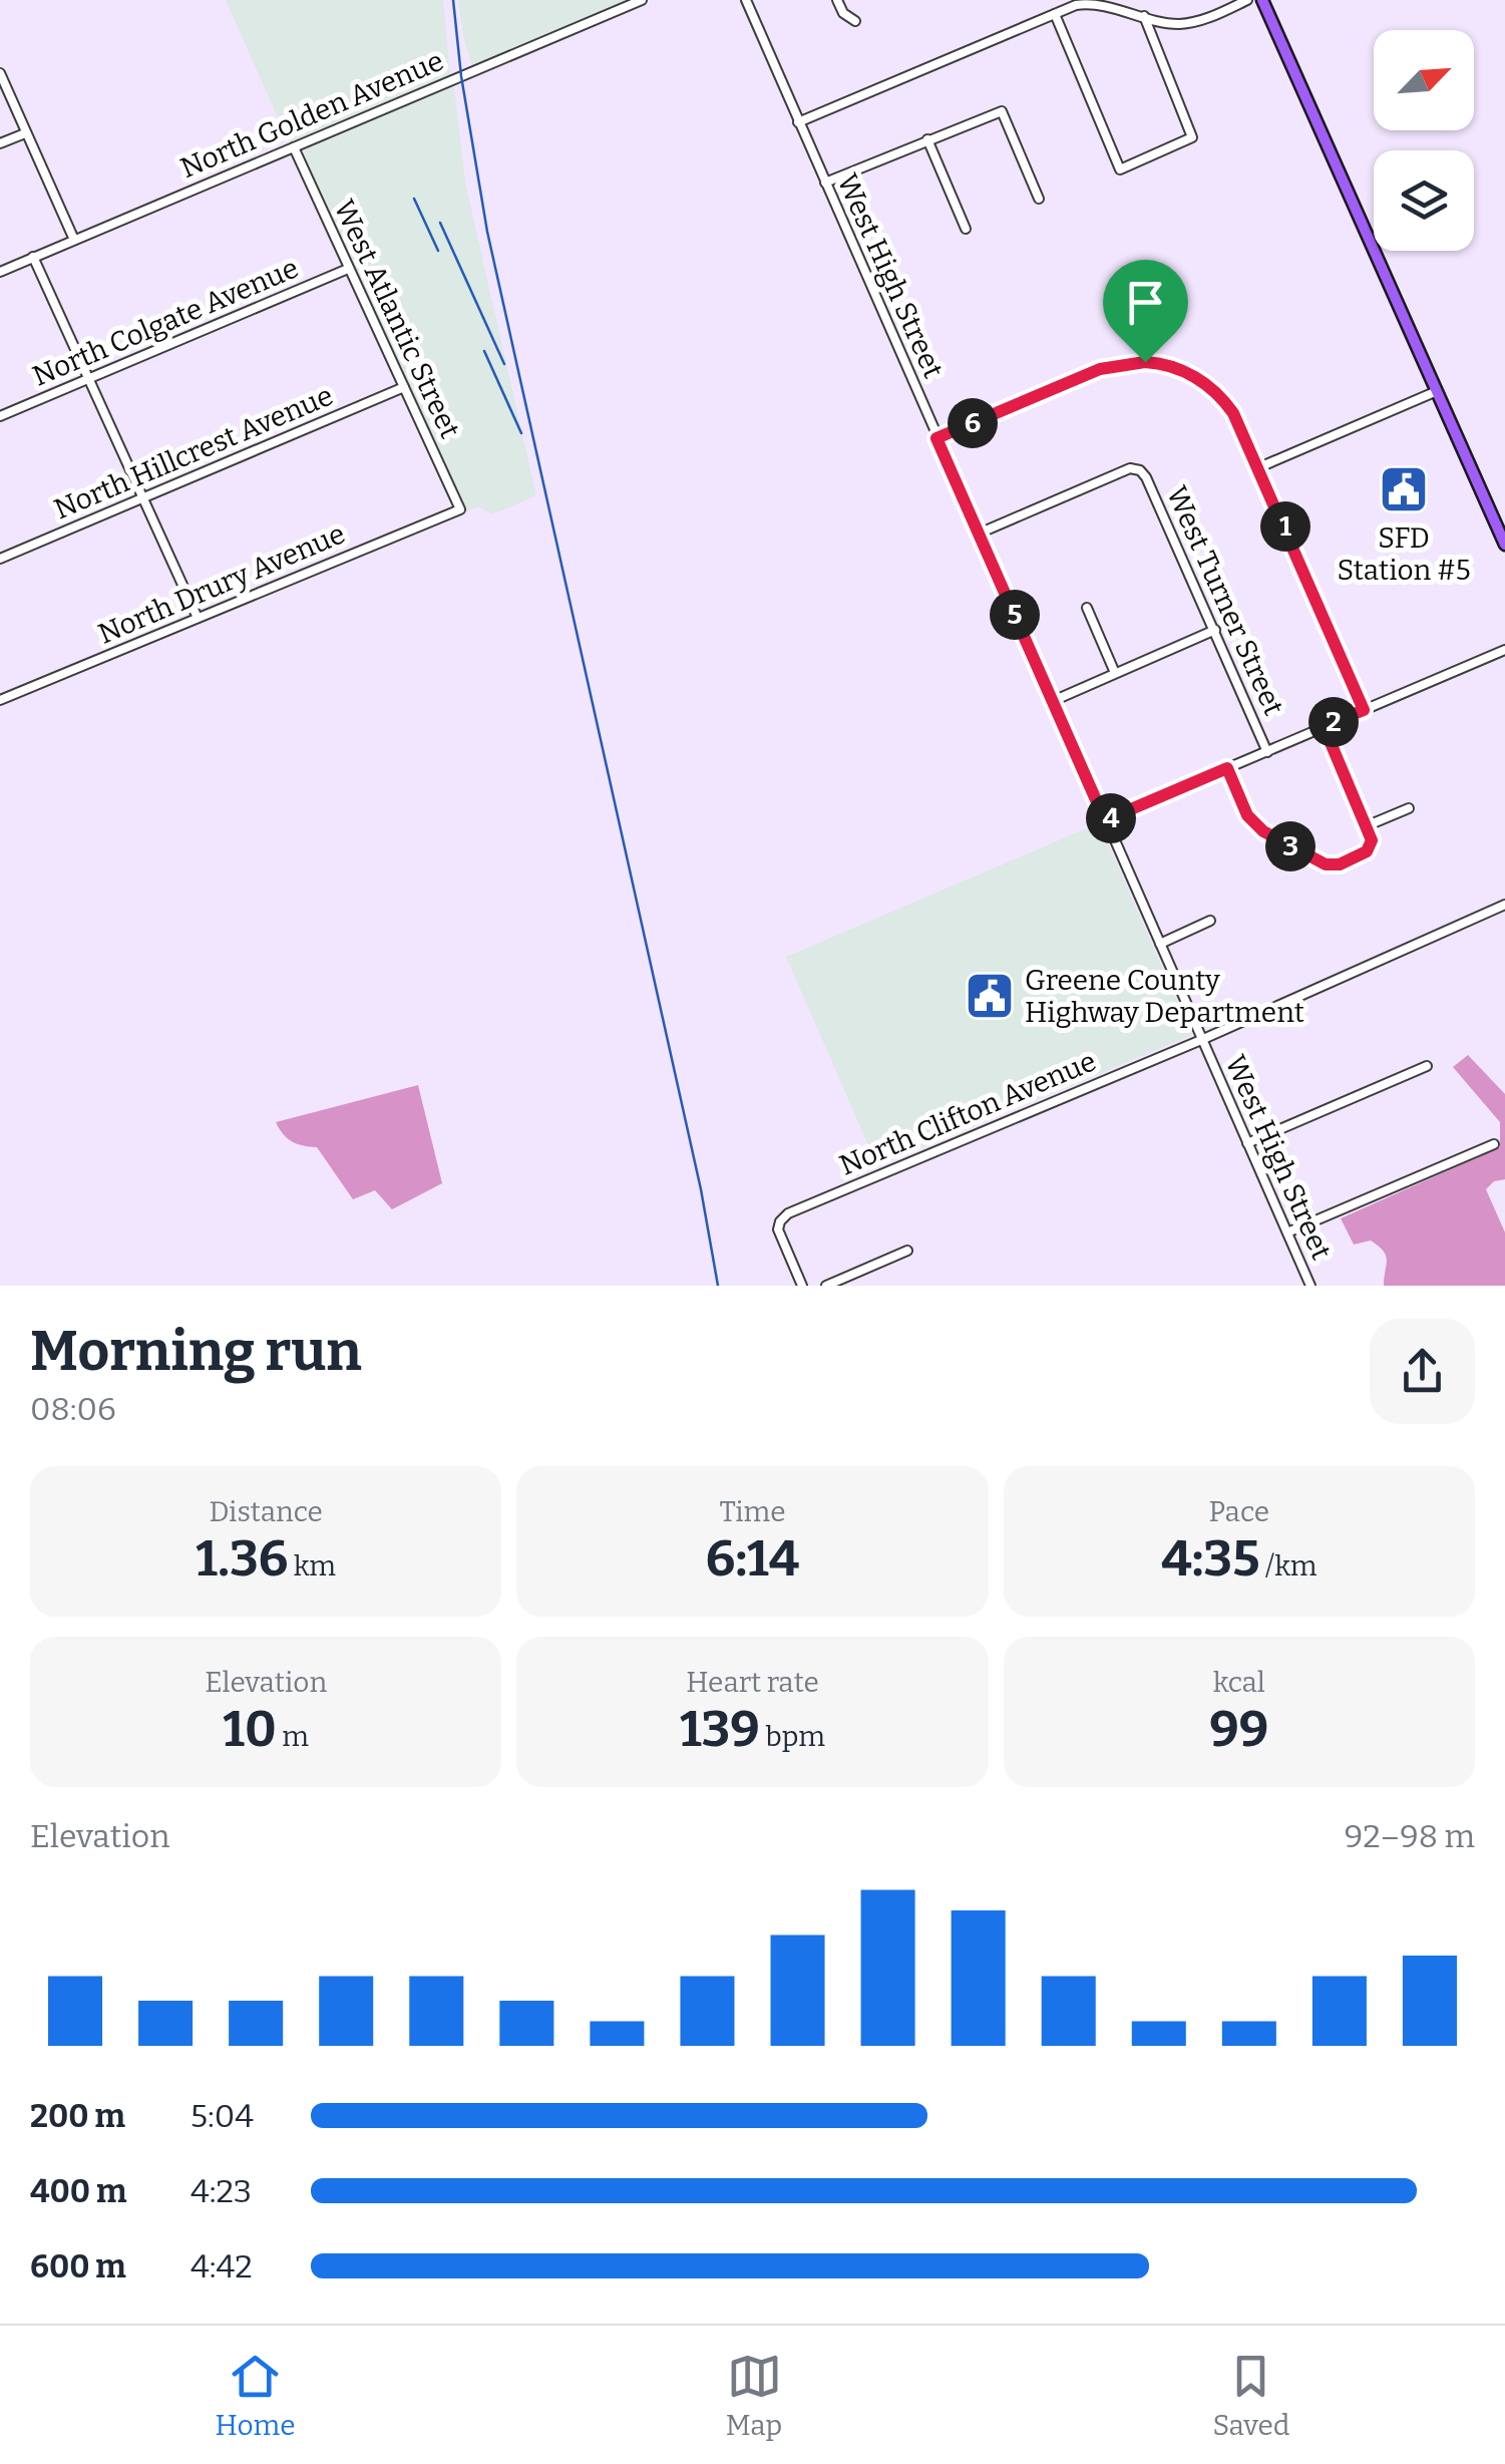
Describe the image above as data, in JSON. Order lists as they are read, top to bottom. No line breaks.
{"streets":{"street":["North Golden Avenue","West High Street","West Atlantic Street","North Colgate Avenue","North Hillcrest Avenue","North Drury Avenue","West Turner Street","North Clifton Avenue"]},"crossings":[["North Golden Avenue","West Atlantic Street"],["West High Street","West Turner Street"],["West High Street","North Clifton Avenue"],["West Atlantic Street","North Colgate Avenue"],["West Atlantic Street","North Hillcrest Avenue"],["West Atlantic Street","North Drury Avenue"]],"places":{"public building":["SFD Station #5","Greene County Highway Department"]},"north":"top right","page":{"pins":["6","1","5","2","4","3"],"heading":["Morning run","08:06"],"stats":[["Distance","1.36 km"],["Time","6:14"],["Pace","4:35 /km"],["Elevation","10 m"],["Heart rate","139 bpm"],["kcal","99"]],"chart":["Elevation","92–98 m"],"list":[{"name":"200 m","note":"5:04"},{"name":"400 m","note":"4:23"},{"name":"600 m","note":"4:42"}],"tabs":["Home","Map","Saved"]}}
